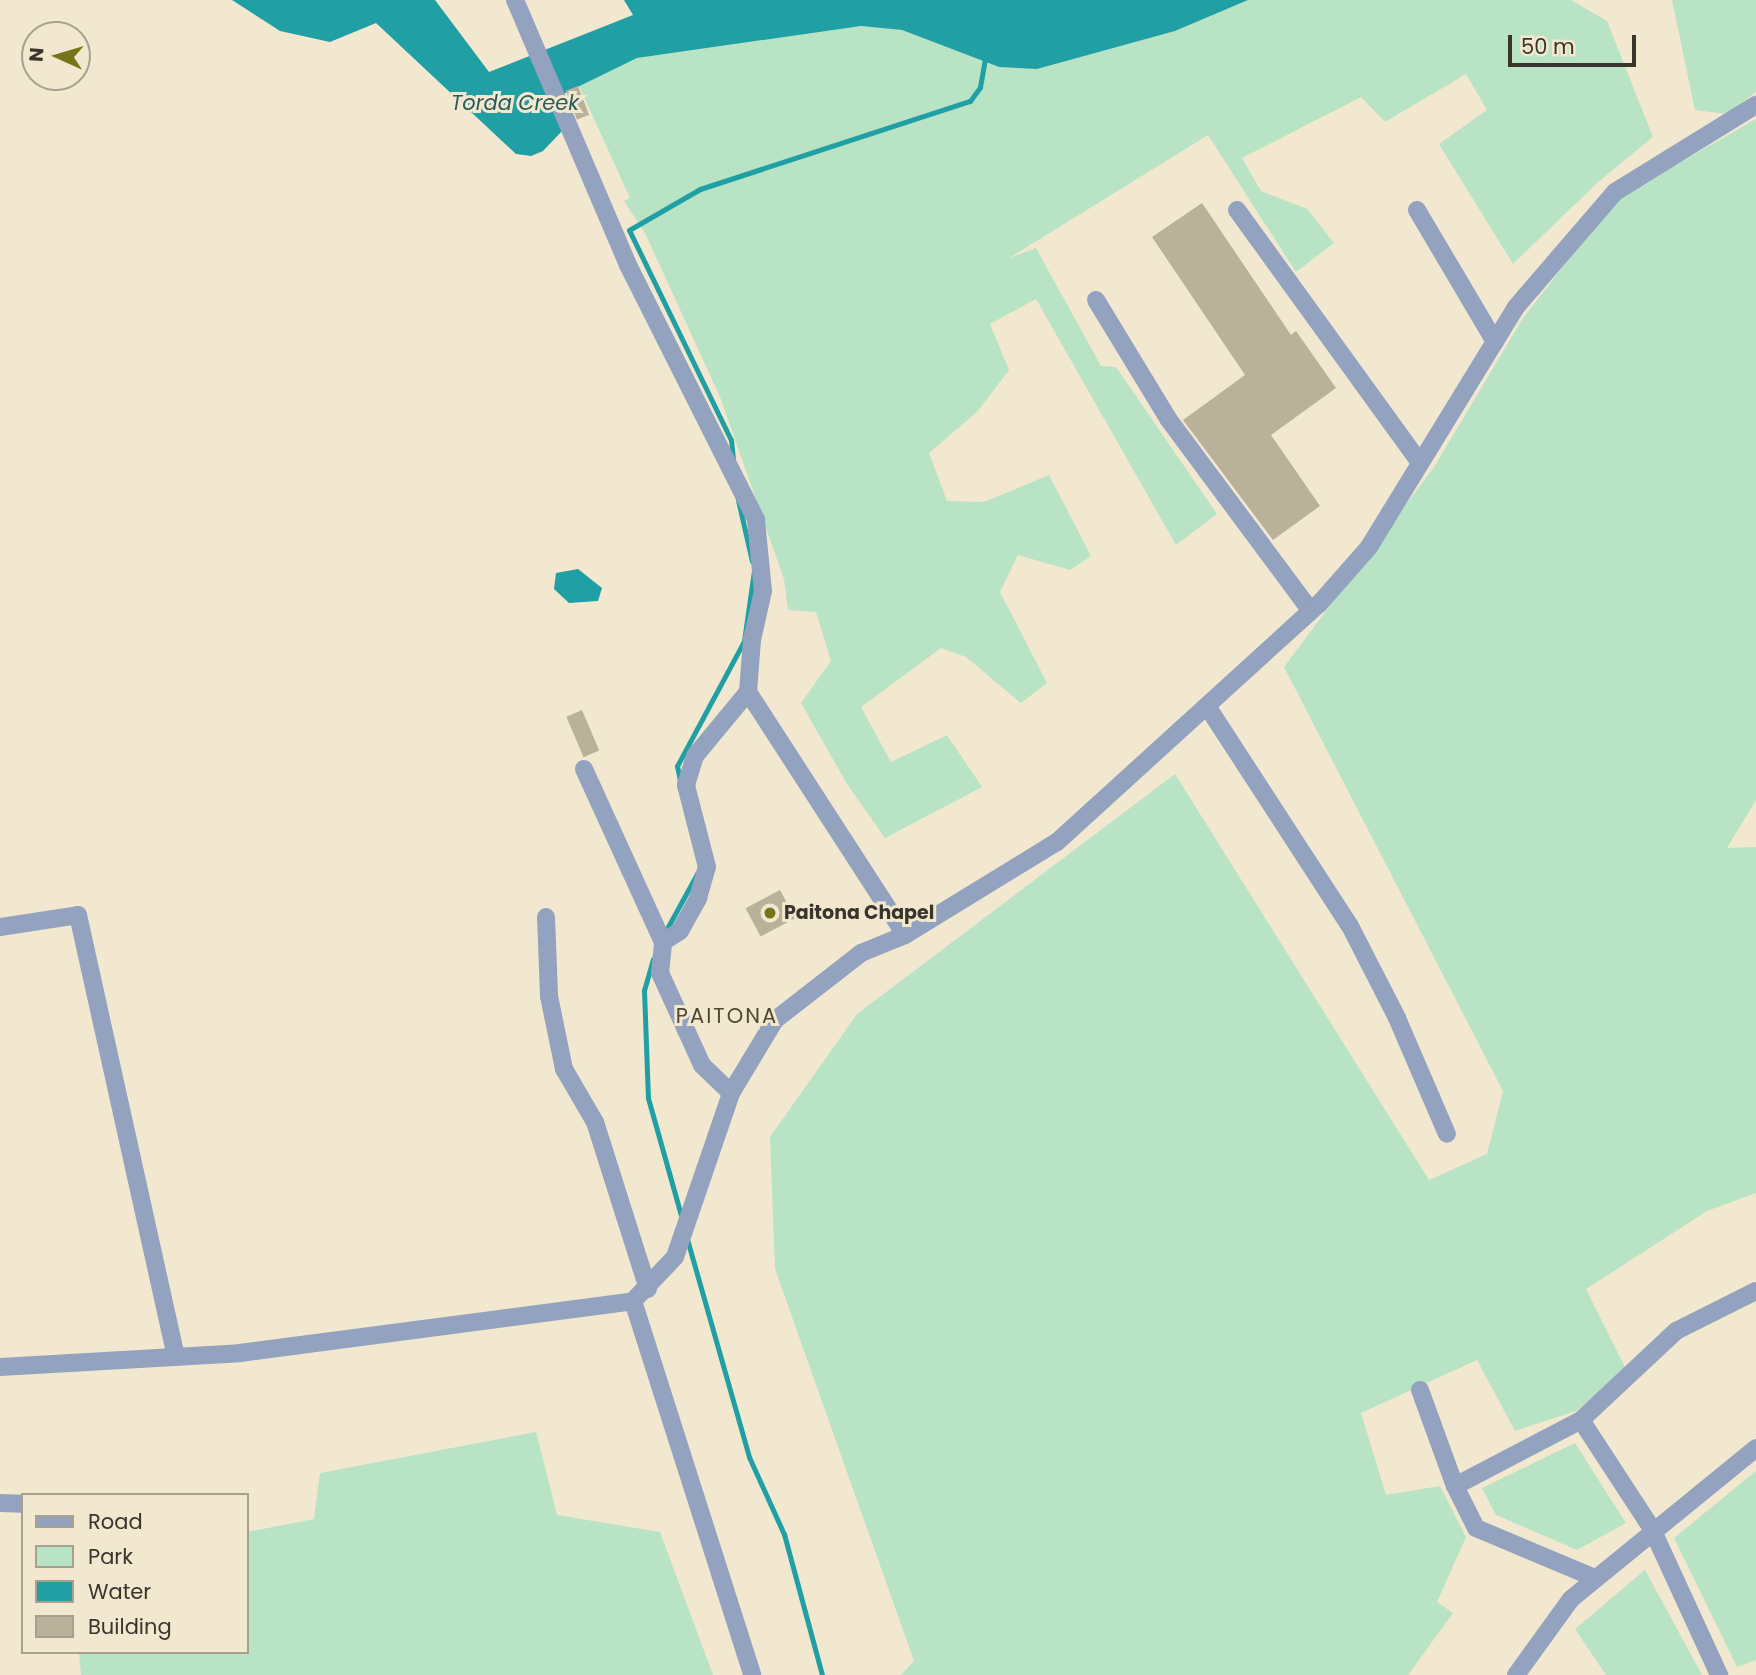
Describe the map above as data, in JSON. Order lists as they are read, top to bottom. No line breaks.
{"districts":["PAITONA"],"water":["Torda Creek"],"places":["Paitona Chapel"],"legend":["Road","Park","Water","Building"],"scale_bar":"50 m","north":"left"}
